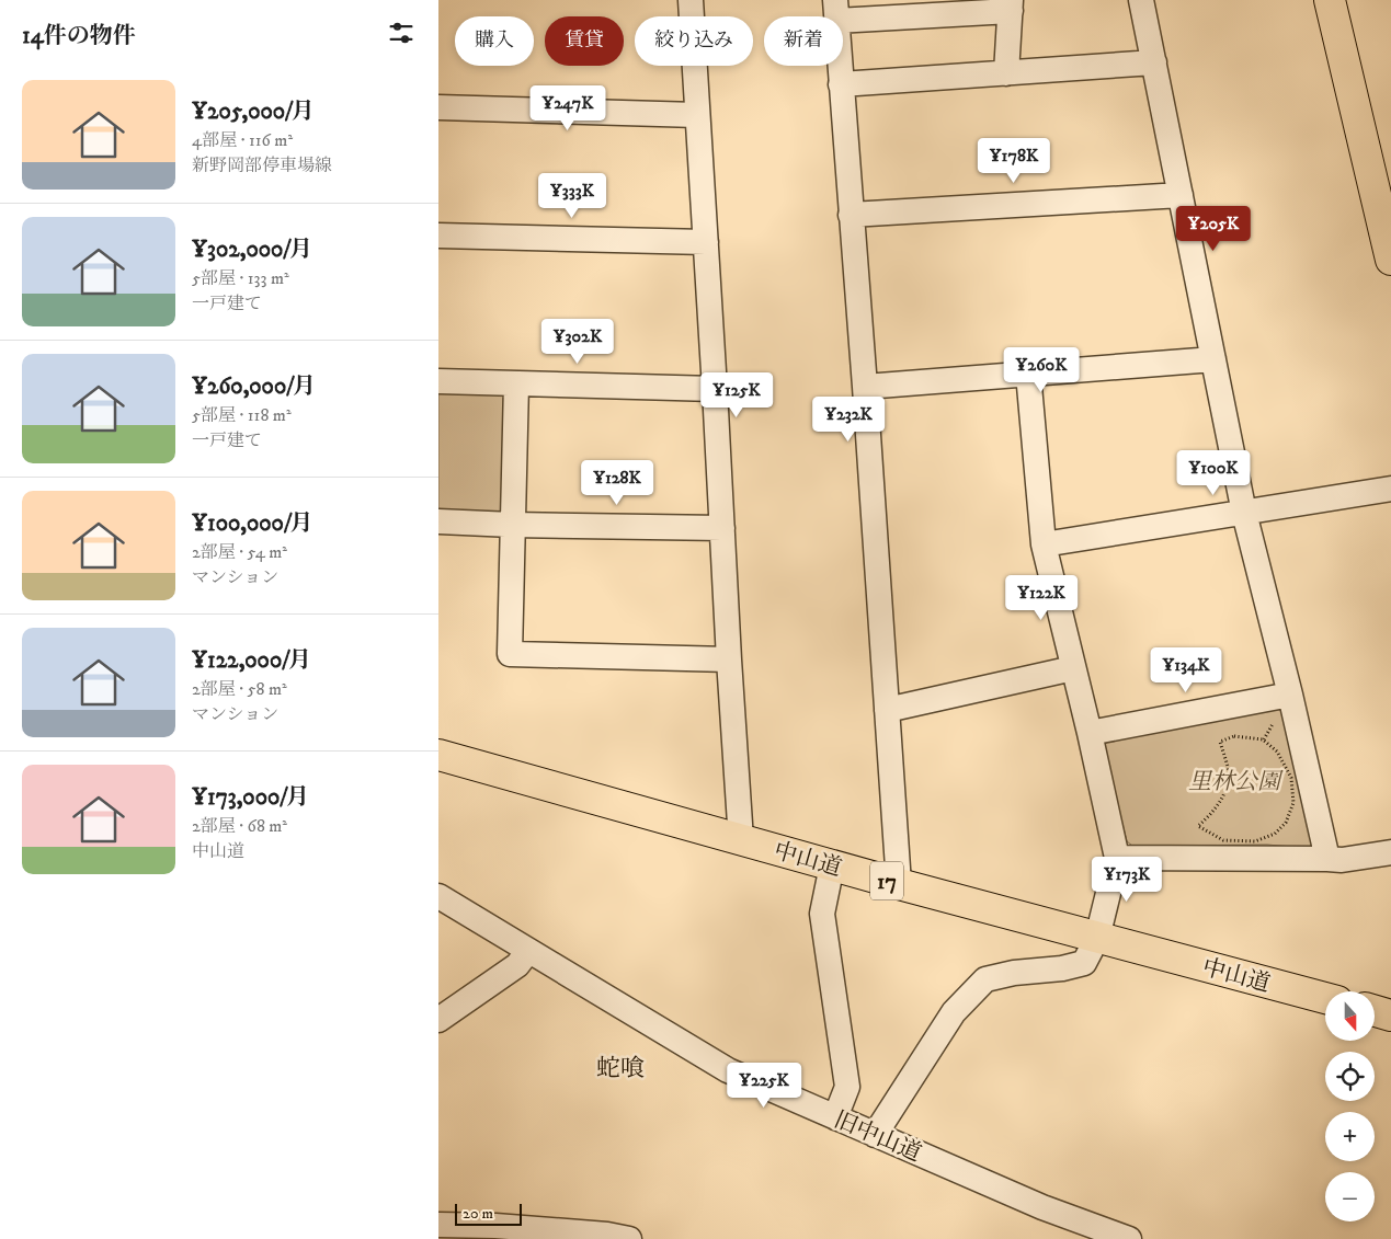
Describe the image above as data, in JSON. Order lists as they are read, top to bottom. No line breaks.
{"streets":{"main road":["中山道","17"],"street":["旧中山道"]},"districts":["蛇喰"],"parks":["里林公園"],"scale_bar":"20 m","north":"bottom","page":{"heading":"14件の物件","chip":["購入","賃貸","絞り込み","新着"],"list":[{"name":"¥205,000/月","note":"4部屋 · 116 m² · 新野岡部停車場線"},{"name":"¥302,000/月","note":"5部屋 · 133 m² · 一戸建て"},{"name":"¥260,000/月","note":"5部屋 · 118 m² · 一戸建て"},{"name":"¥100,000/月","note":"2部屋 · 54 m² · マンション"},{"name":"¥122,000/月","note":"2部屋 · 58 m² · マンション"},{"name":"¥173,000/月","note":"2部屋 · 68 m² · 中山道"}],"price":["¥247K","¥178K","¥333K","¥205K","¥302K","¥260K","¥125K","¥232K","¥100K","¥128K","¥122K","¥134K","¥173K","¥225K"],"map_buttons":["+","−"],"scale":"20 m"}}
